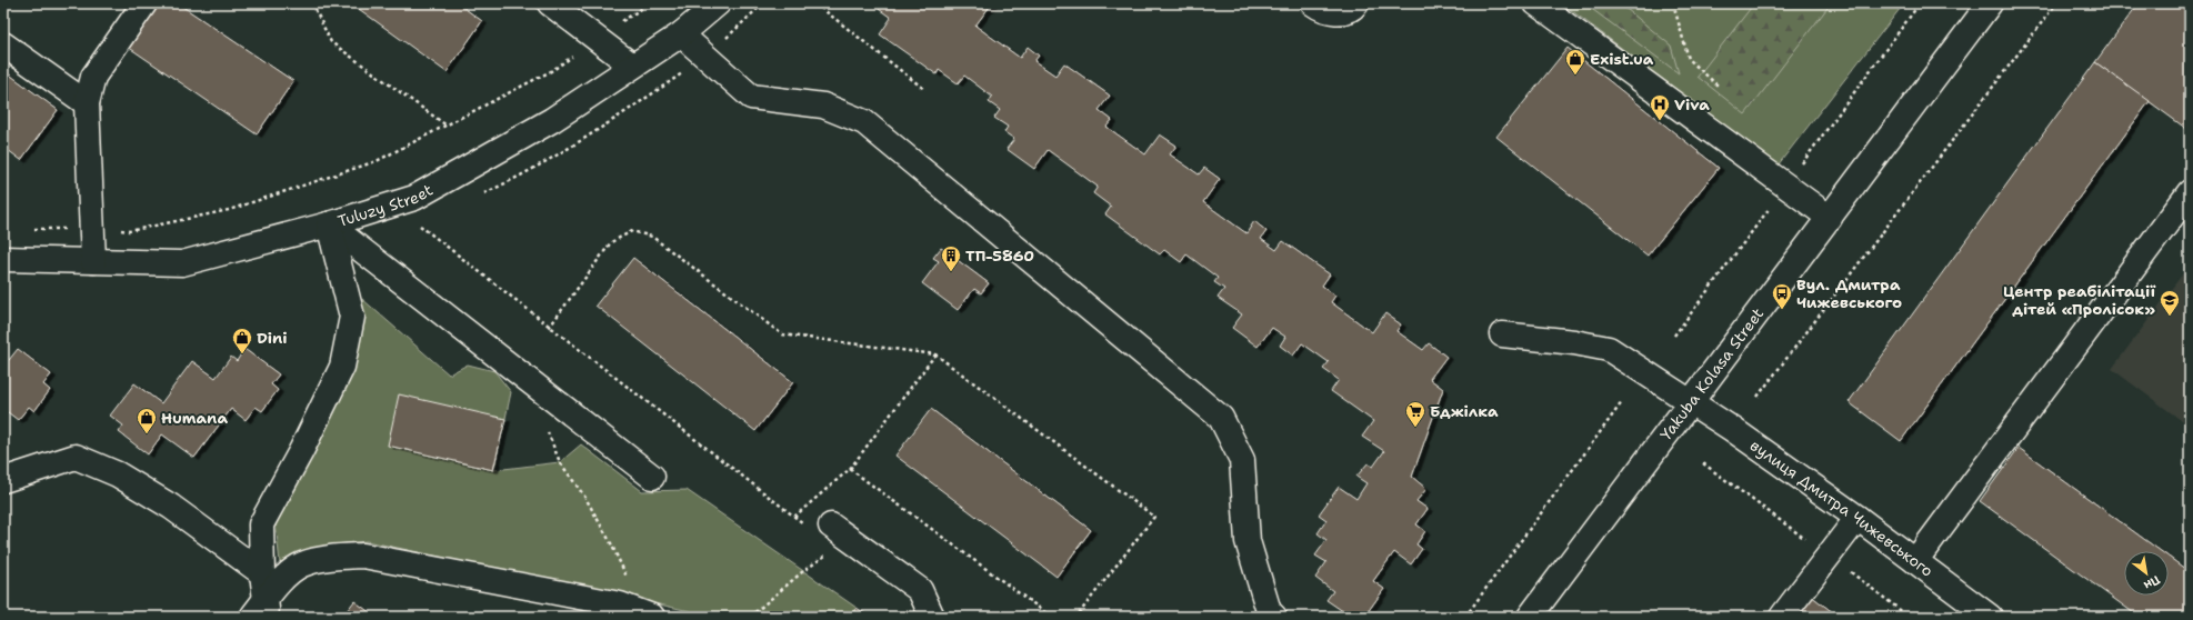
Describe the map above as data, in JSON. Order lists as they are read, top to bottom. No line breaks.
{"streets":{"street":["Tuluzy Street","Yakuba Kolasa Street","вулиця Дмитра Чижевського"]},"crossings":[["Yakuba Kolasa Street","вулиця Дмитра Чижевського"]],"places":{"shop":["Exist.ua","Dini","Humana"],"hospital":["Viva"],"building":["ТП-5860"],"bus stop":["Вул. Дмитра Чижевського"],"school or university":["Центр реабілітації дітей «Пролісок»"],"supermarket":["Бджілка"]},"north":"bottom right"}
